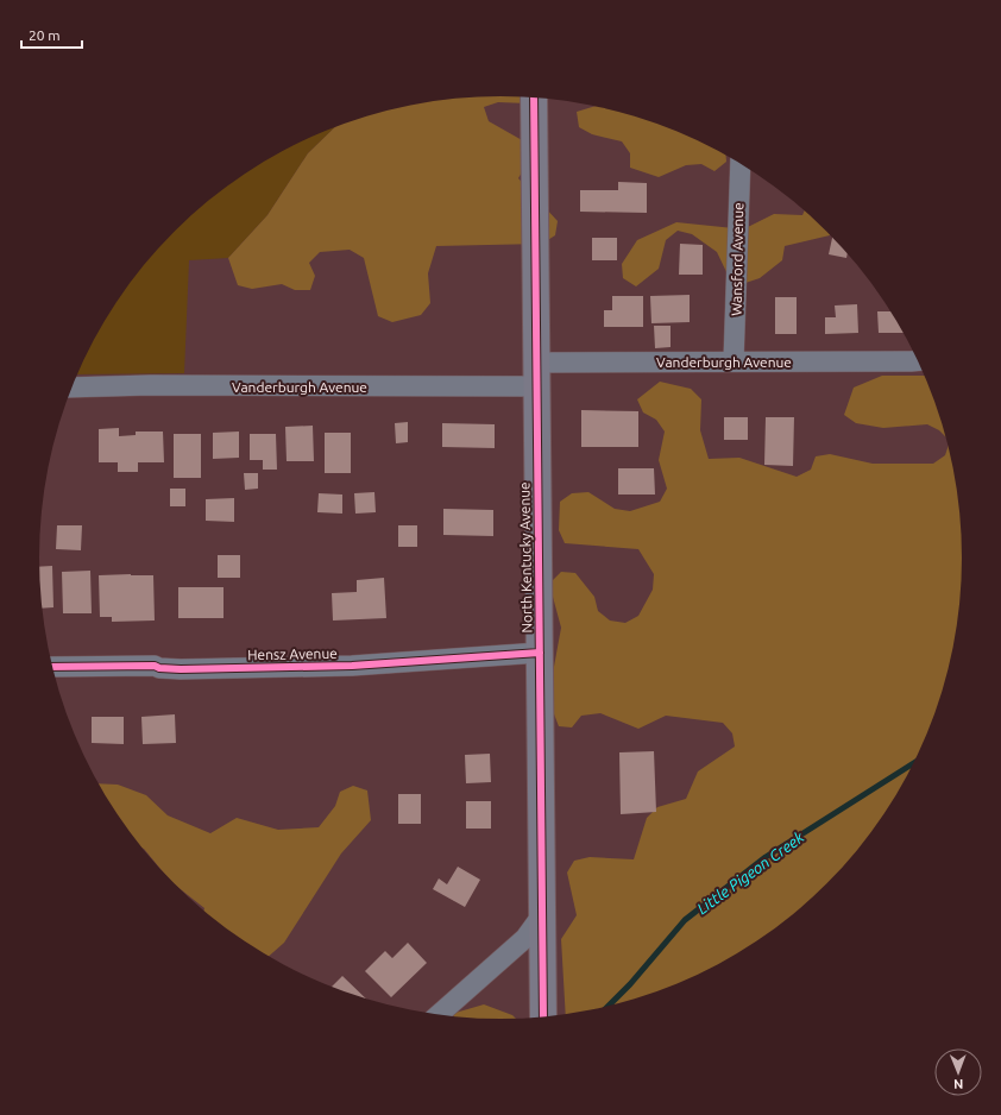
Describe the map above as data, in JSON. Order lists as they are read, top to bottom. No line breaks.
{"streets":{"street":["Wansford Avenue","Vanderburgh Avenue","North Kentucky Avenue","Hensz Avenue"]},"crossings":[["Wansford Avenue","Vanderburgh Avenue"],["Vanderburgh Avenue","North Kentucky Avenue"],["North Kentucky Avenue","Hensz Avenue"]],"water":["Little Pigeon Creek"],"scale_bar":"20 m","north":"bottom"}
